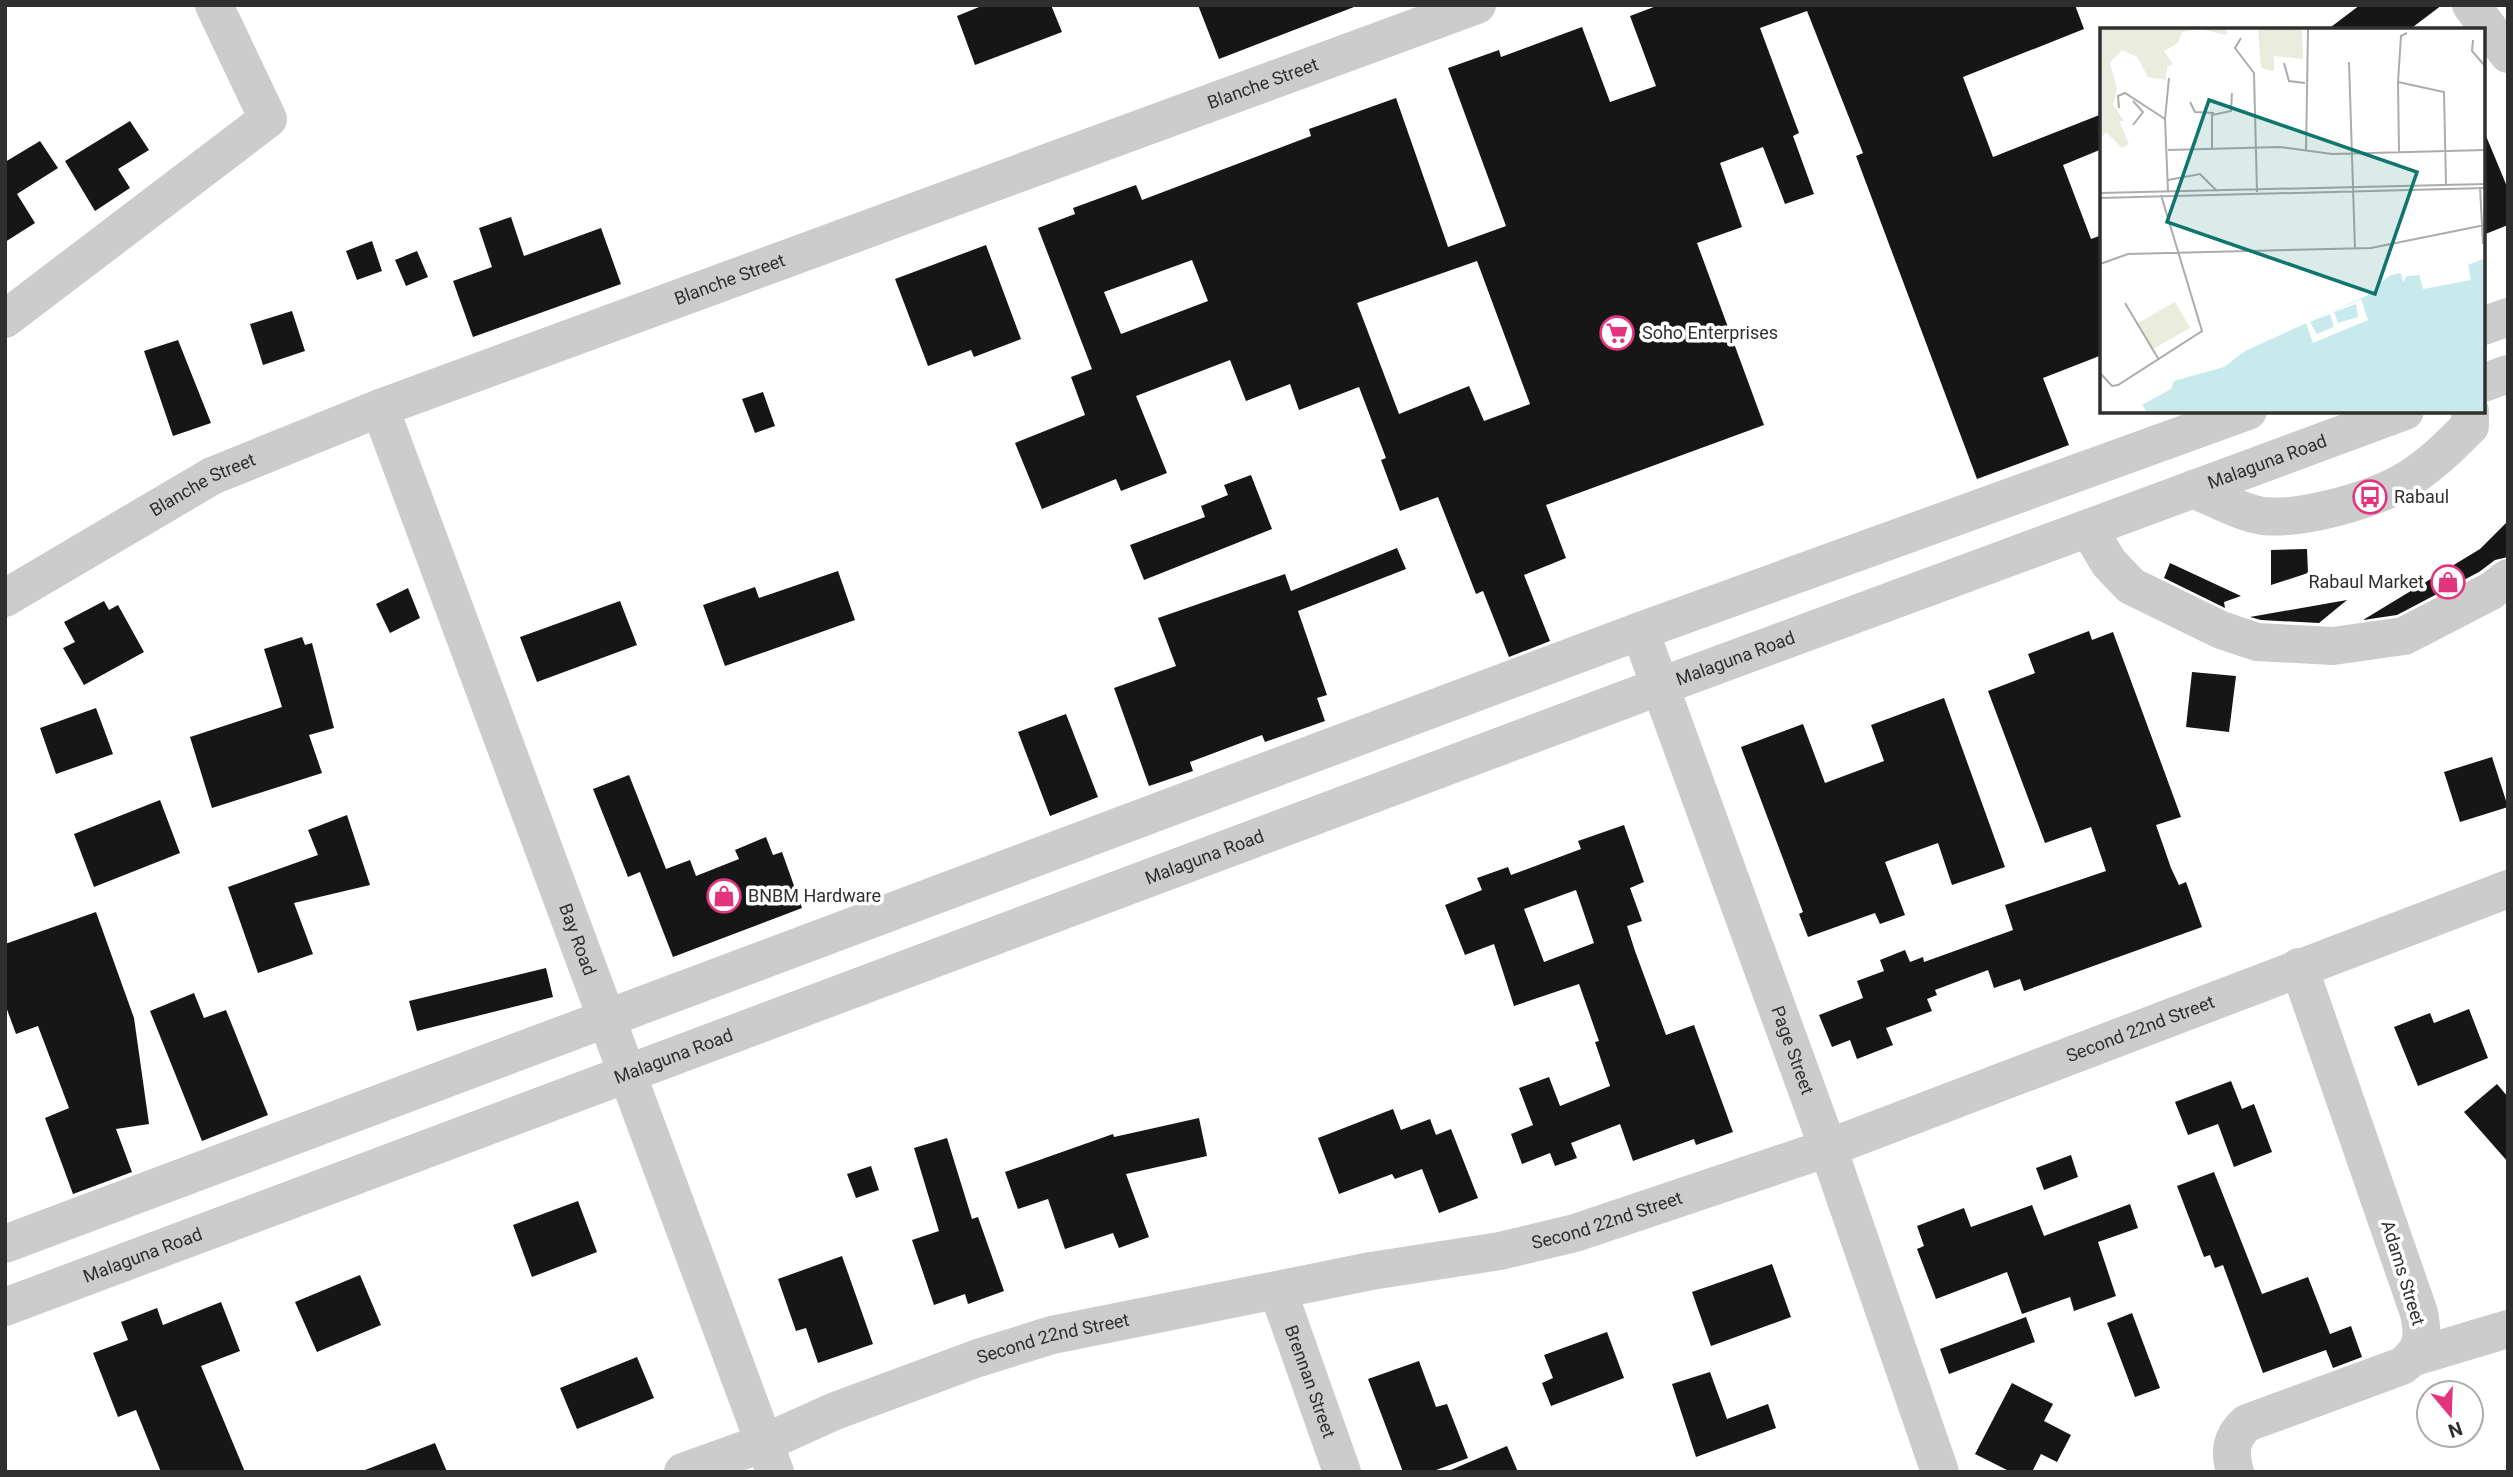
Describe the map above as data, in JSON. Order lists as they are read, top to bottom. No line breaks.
{"streets":{"street":["Blanche Street","Malaguna Road","Bay Road","Second 22nd Street","Page Street","Adams Street","Brennan Street"]},"crossings":[["Blanche Street","Bay Road"],["Malaguna Road","Bay Road"],["Malaguna Road","Page Street"],["Bay Road","Second 22nd Street"],["Second 22nd Street","Page Street"],["Second 22nd Street","Adams Street"],["Second 22nd Street","Brennan Street"]],"places":{"supermarket":["Soho Enterprises"],"bus stop":["Rabaul"],"shop":["Rabaul Market","BNBM Hardware"]},"north":"bottom"}
